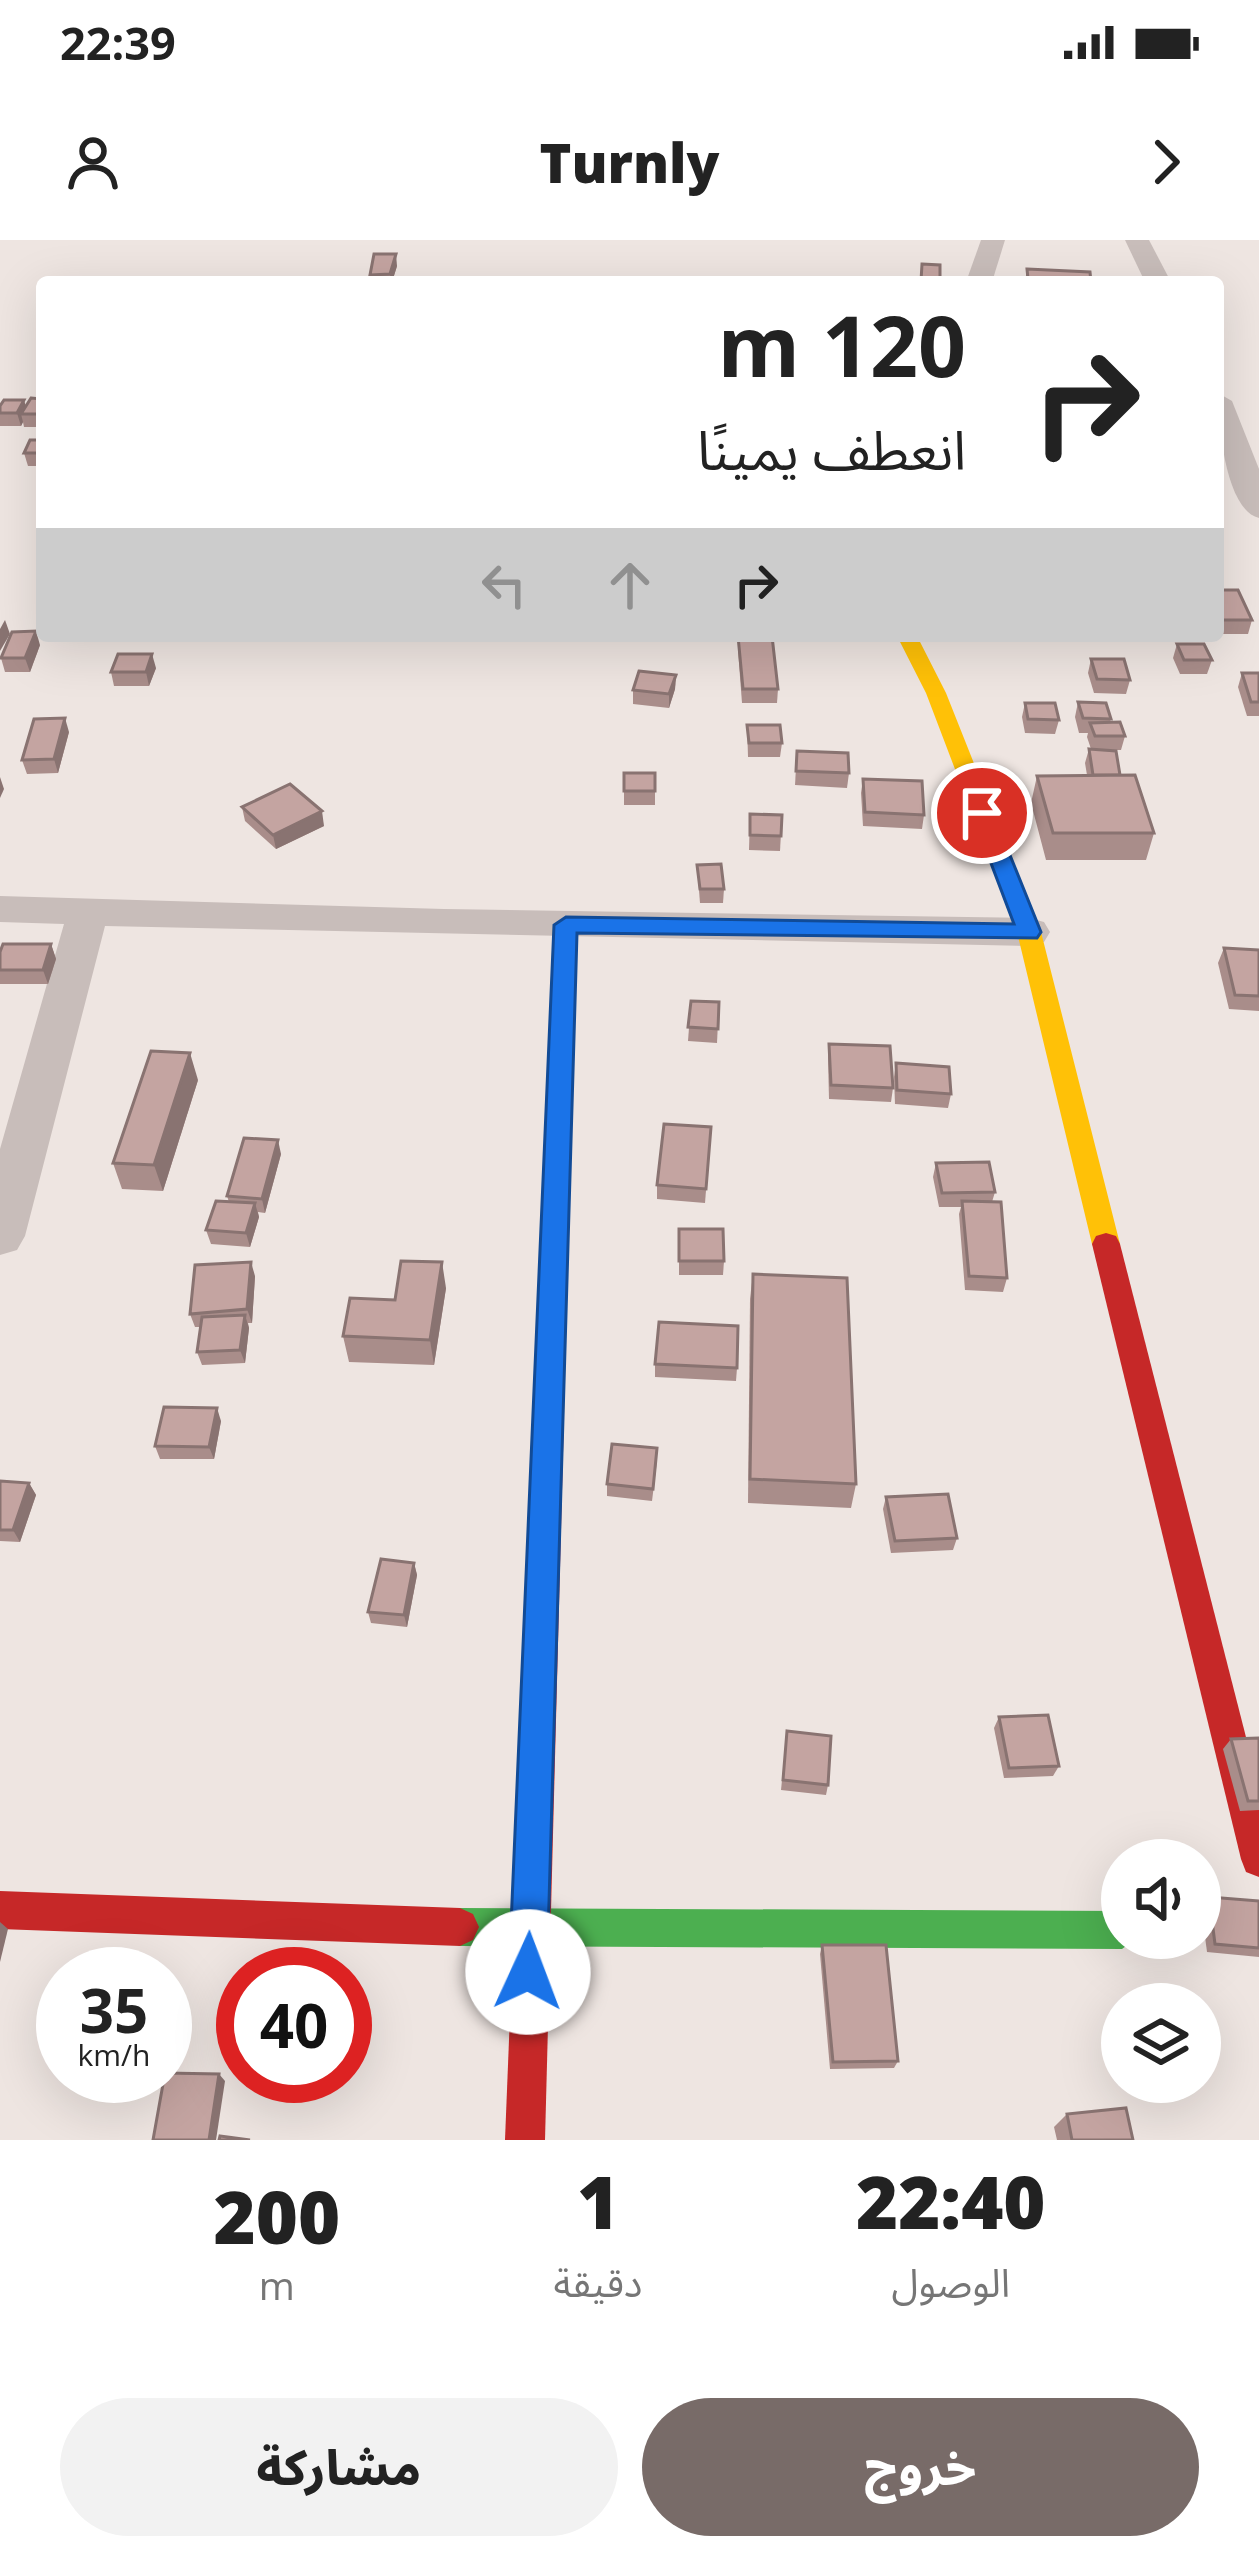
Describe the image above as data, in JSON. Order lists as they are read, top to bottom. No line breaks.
{"page":{"status":"22:39","header":"Turnly","turn":["120 m","انعطف يمينًا"],"speed":"35 km/h","limit":"40","eta":["22:40","الوصول","1","دقيقة","200","m"],"buttons":["خروج","مشاركة"]}}
